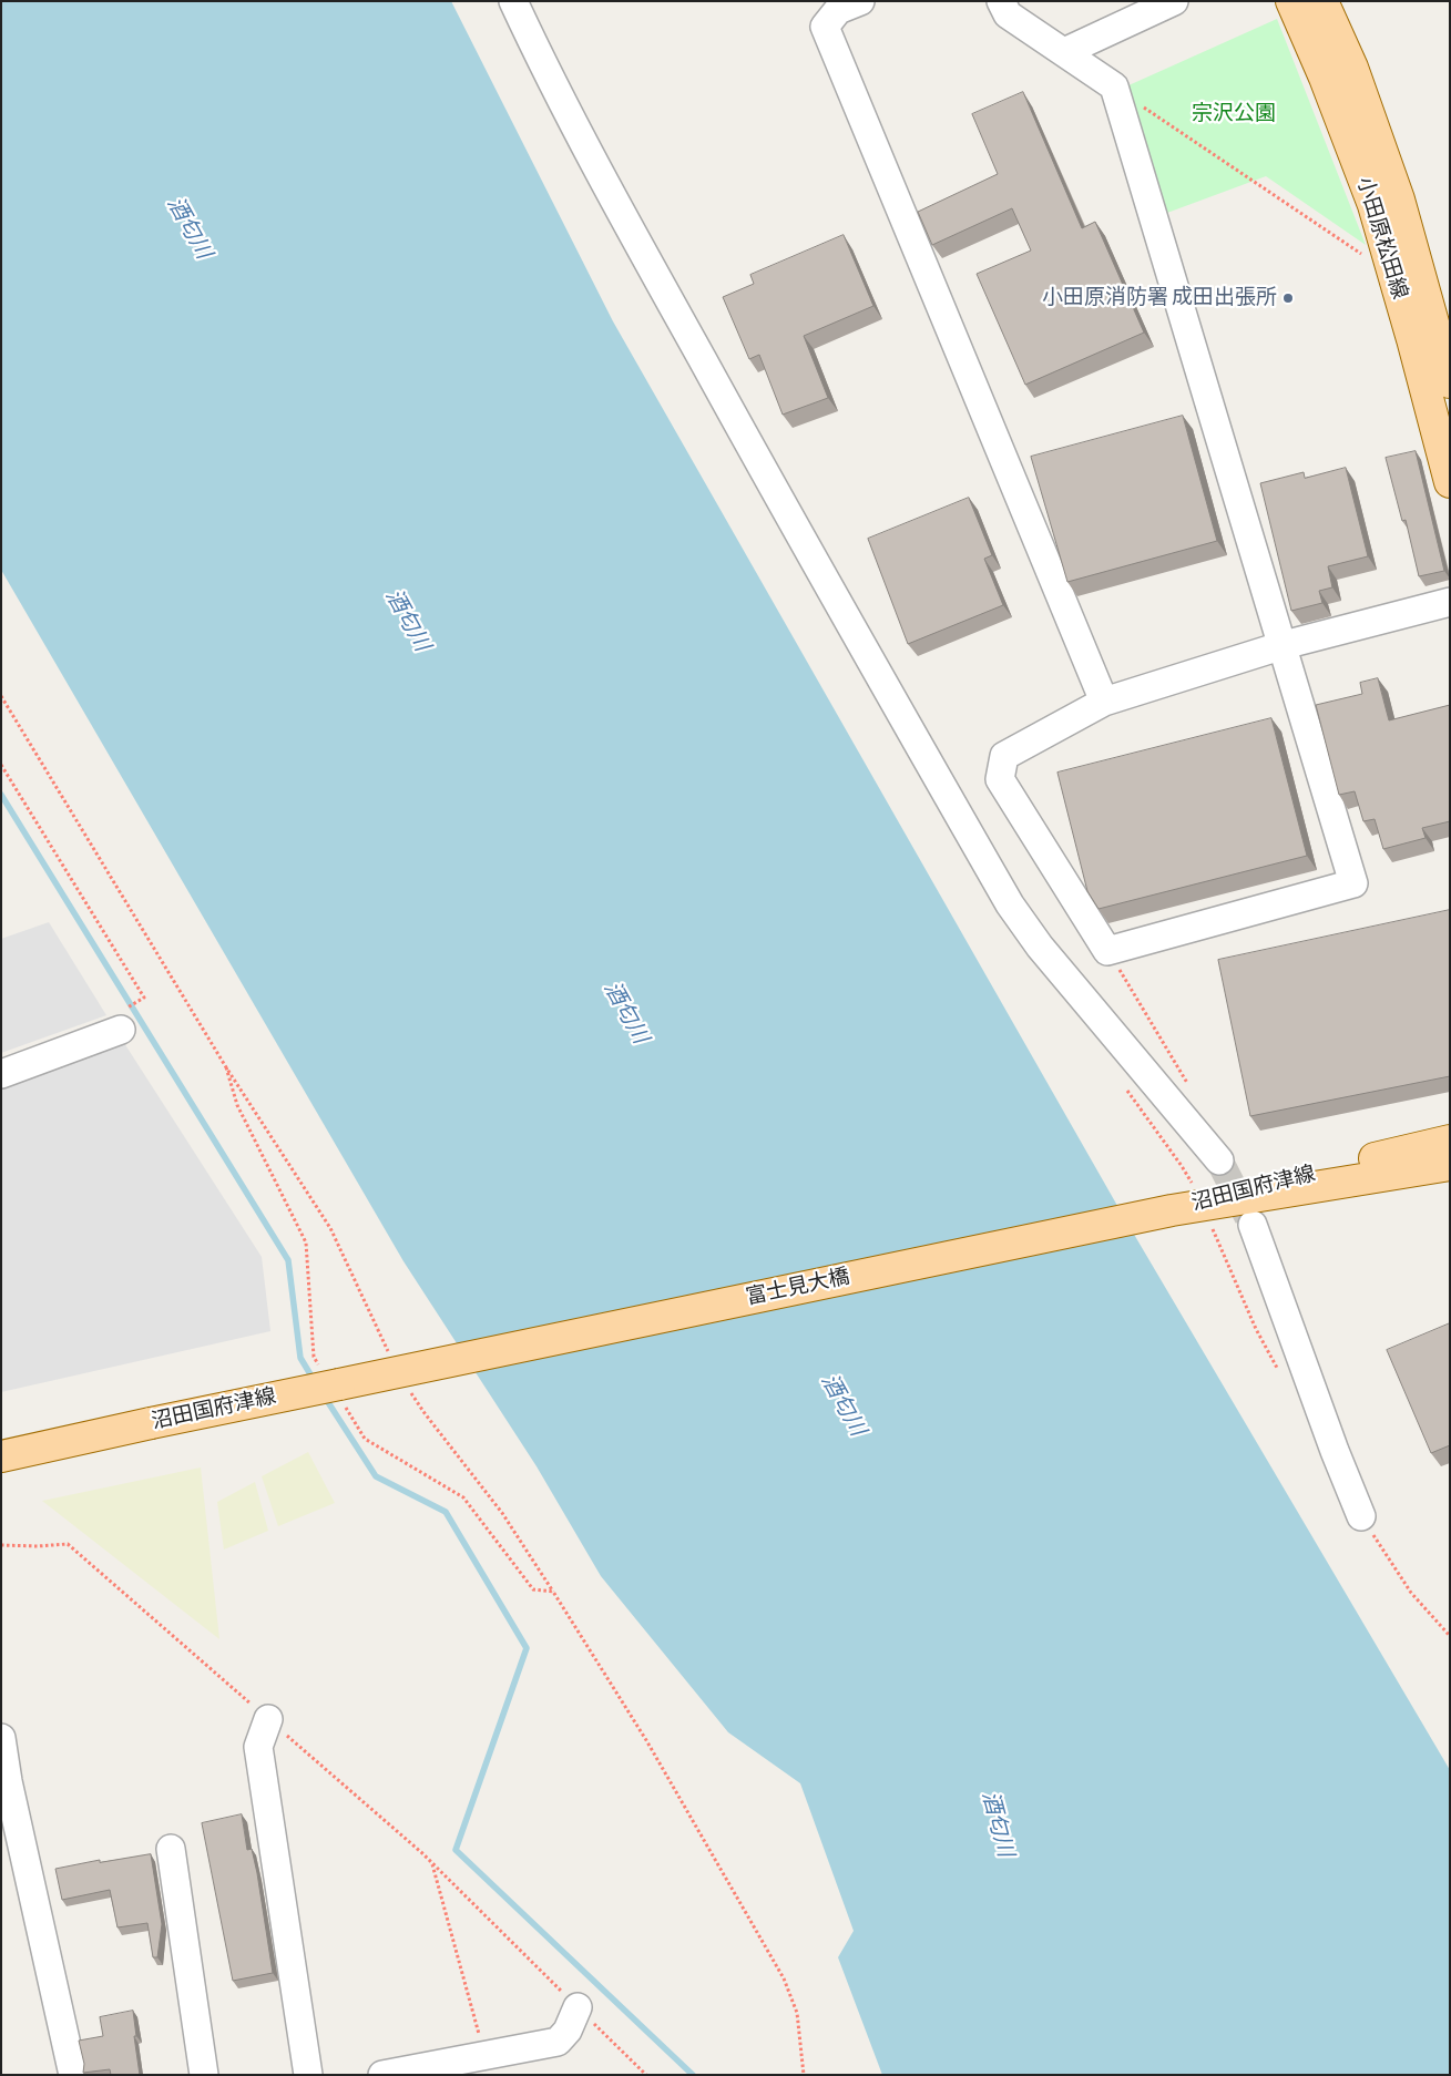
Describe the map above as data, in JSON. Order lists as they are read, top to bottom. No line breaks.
{"streets":{"main road":["小田原松田線","沼田国府津線","富士見大橋"]},"crossings":[["沼田国府津線","富士見大橋"]],"water":["酒匂川"],"parks":["宗沢公園"],"places":["小田原消防署 成田出張所"]}
